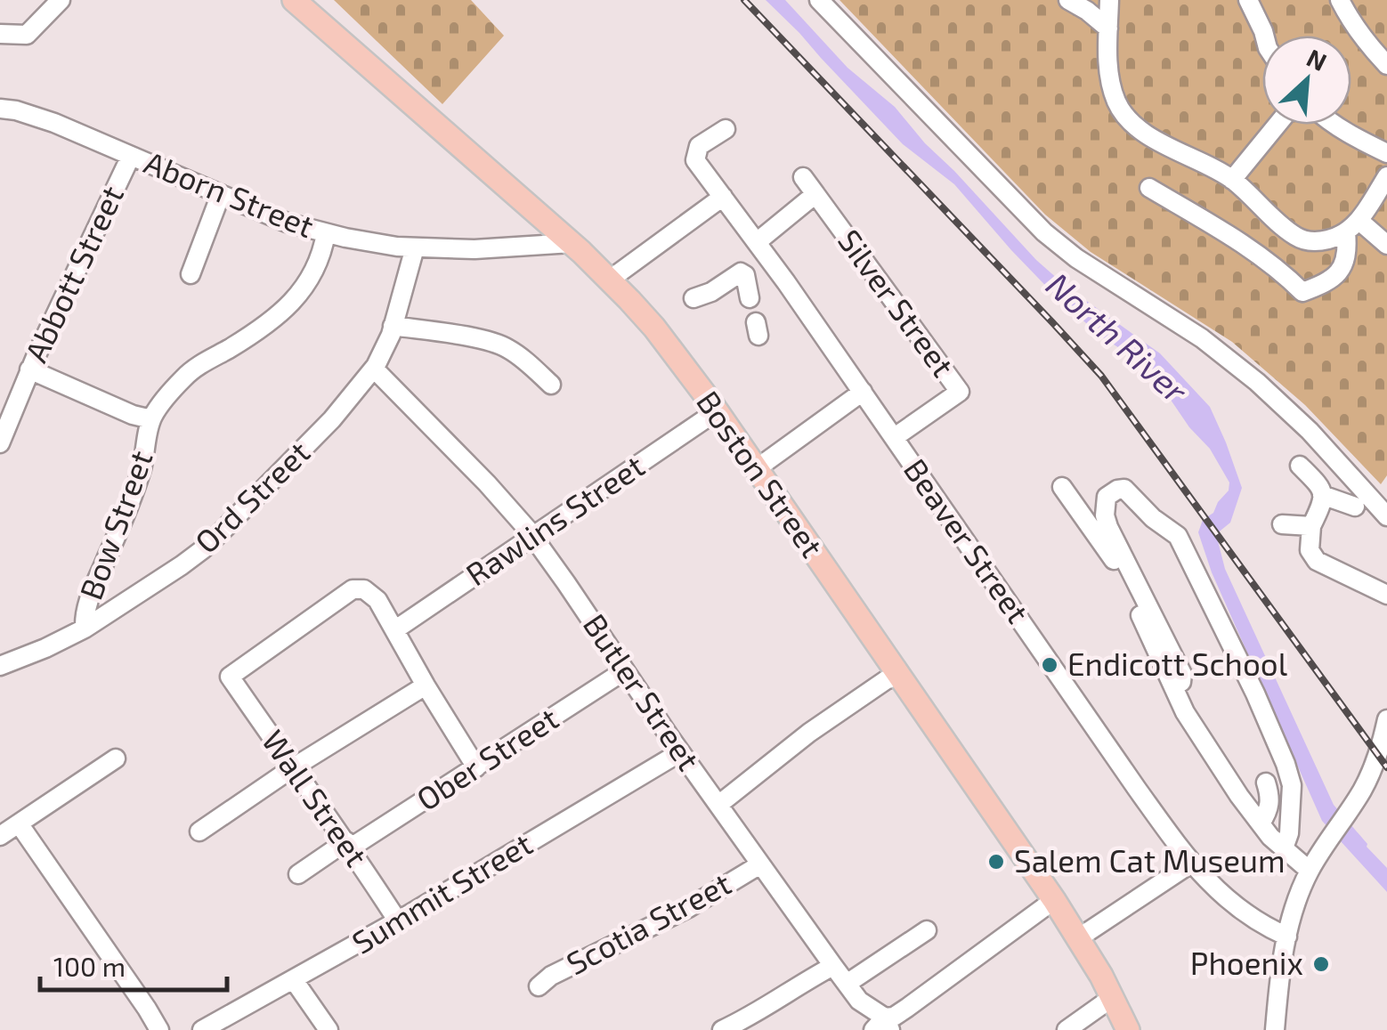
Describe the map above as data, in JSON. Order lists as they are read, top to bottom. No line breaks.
{"streets":{"main road":["Boston Street"],"street":["Aborn Street","Abbott Street","Silver Street","Ord Street","Rawlins Street","Bow Street","Beaver Street","Butler Street","Ober Street","Wall Street","Summit Street","Scotia Street"]},"crossings":[["Aborn Street","Abbott Street"],["Aborn Street","Boston Street"],["Aborn Street","Ord Street"],["Aborn Street","Bow Street"],["Silver Street","Beaver Street"],["Boston Street","Rawlins Street"],["Ord Street","Bow Street"],["Ord Street","Butler Street"],["Rawlins Street","Butler Street"],["Rawlins Street","Wall Street"],["Butler Street","Ober Street"],["Butler Street","Summit Street"],["Butler Street","Scotia Street"],["Ober Street","Wall Street"],["Wall Street","Summit Street"]],"water":["North River"],"places":["Endicott School","Salem Cat Museum","Phoenix"],"scale_bar":"100 m","north":"top right"}
